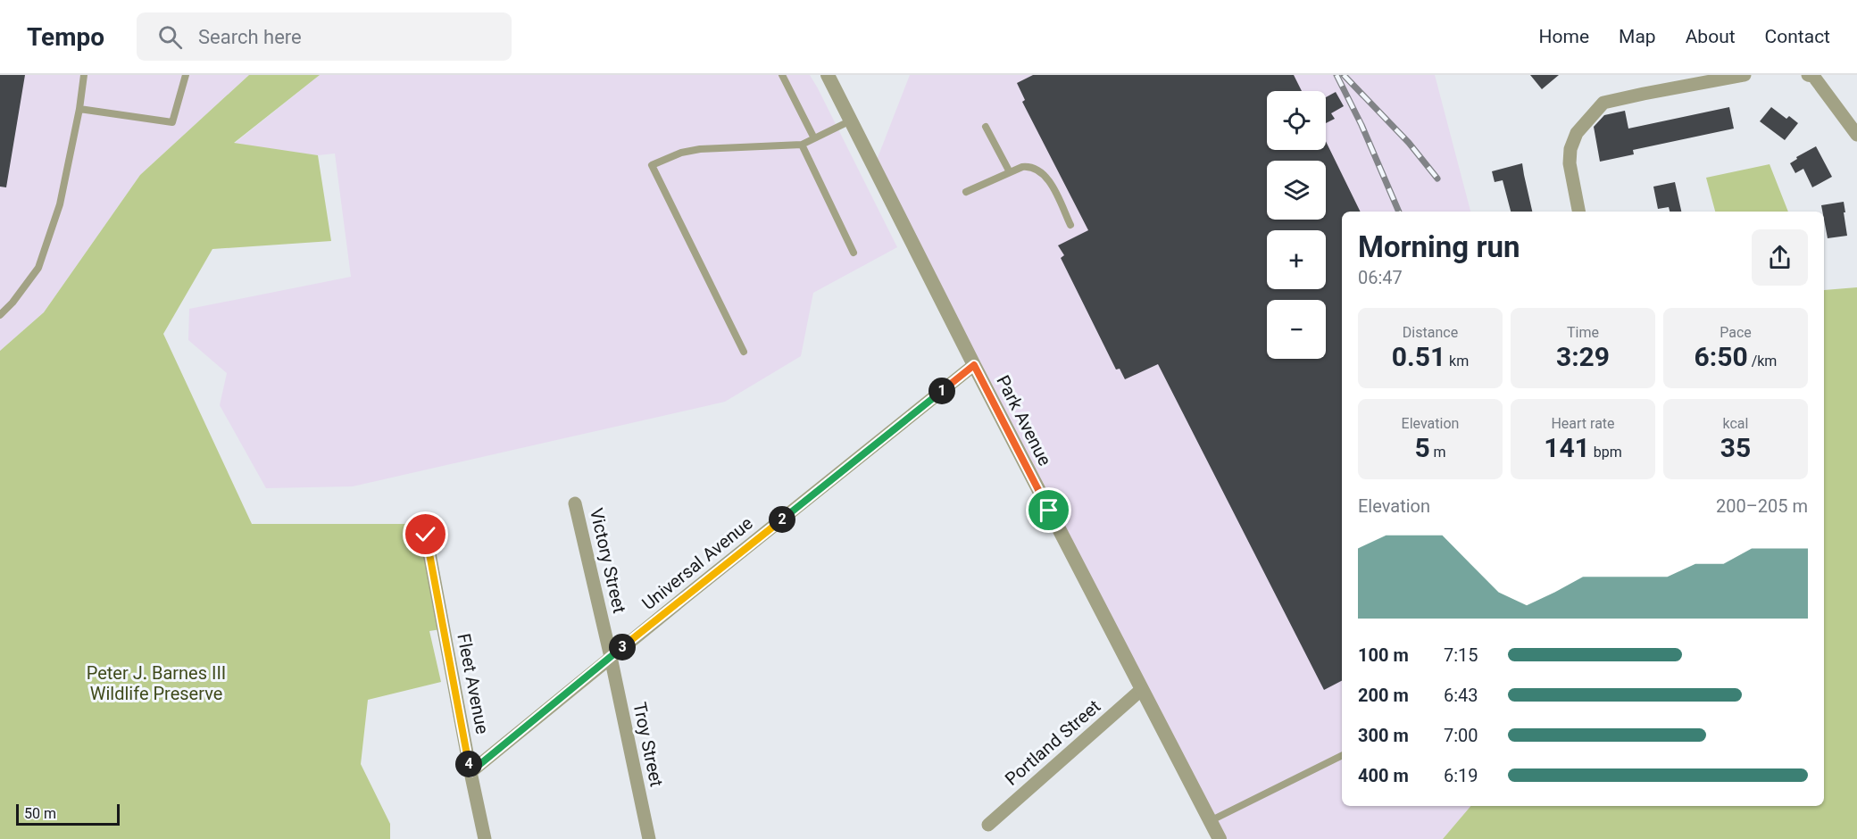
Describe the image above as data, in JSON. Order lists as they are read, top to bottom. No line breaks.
{"streets":{"street":["Park Avenue","Victory Street","Universal Avenue","Fleet Avenue","Portland Street","Troy Street"]},"crossings":[["Park Avenue","Universal Avenue"],["Park Avenue","Portland Street"],["Victory Street","Universal Avenue"],["Victory Street","Troy Street"],["Universal Avenue","Fleet Avenue"],["Universal Avenue","Troy Street"]],"parks":["Peter J. Barnes III Wildlife Preserve"],"scale_bar":"50 m","page":{"header":"Tempo","search":"Search here","nav":["Home","Map","About","Contact"],"map_buttons":["+","−"],"heading":["Morning run","06:47"],"stats":[["Distance","0.51 km"],["Time","3:29"],["Pace","6:50 /km"],["Elevation","5 m"],["Heart rate","141 bpm"],["kcal","35"]],"pins":["1","2","3","4"],"chart":["Elevation","200–205 m"],"list":[{"name":"100 m","note":"7:15"},{"name":"200 m","note":"6:43"},{"name":"300 m","note":"7:00"},{"name":"400 m","note":"6:19"}],"scale":"50 m"}}
